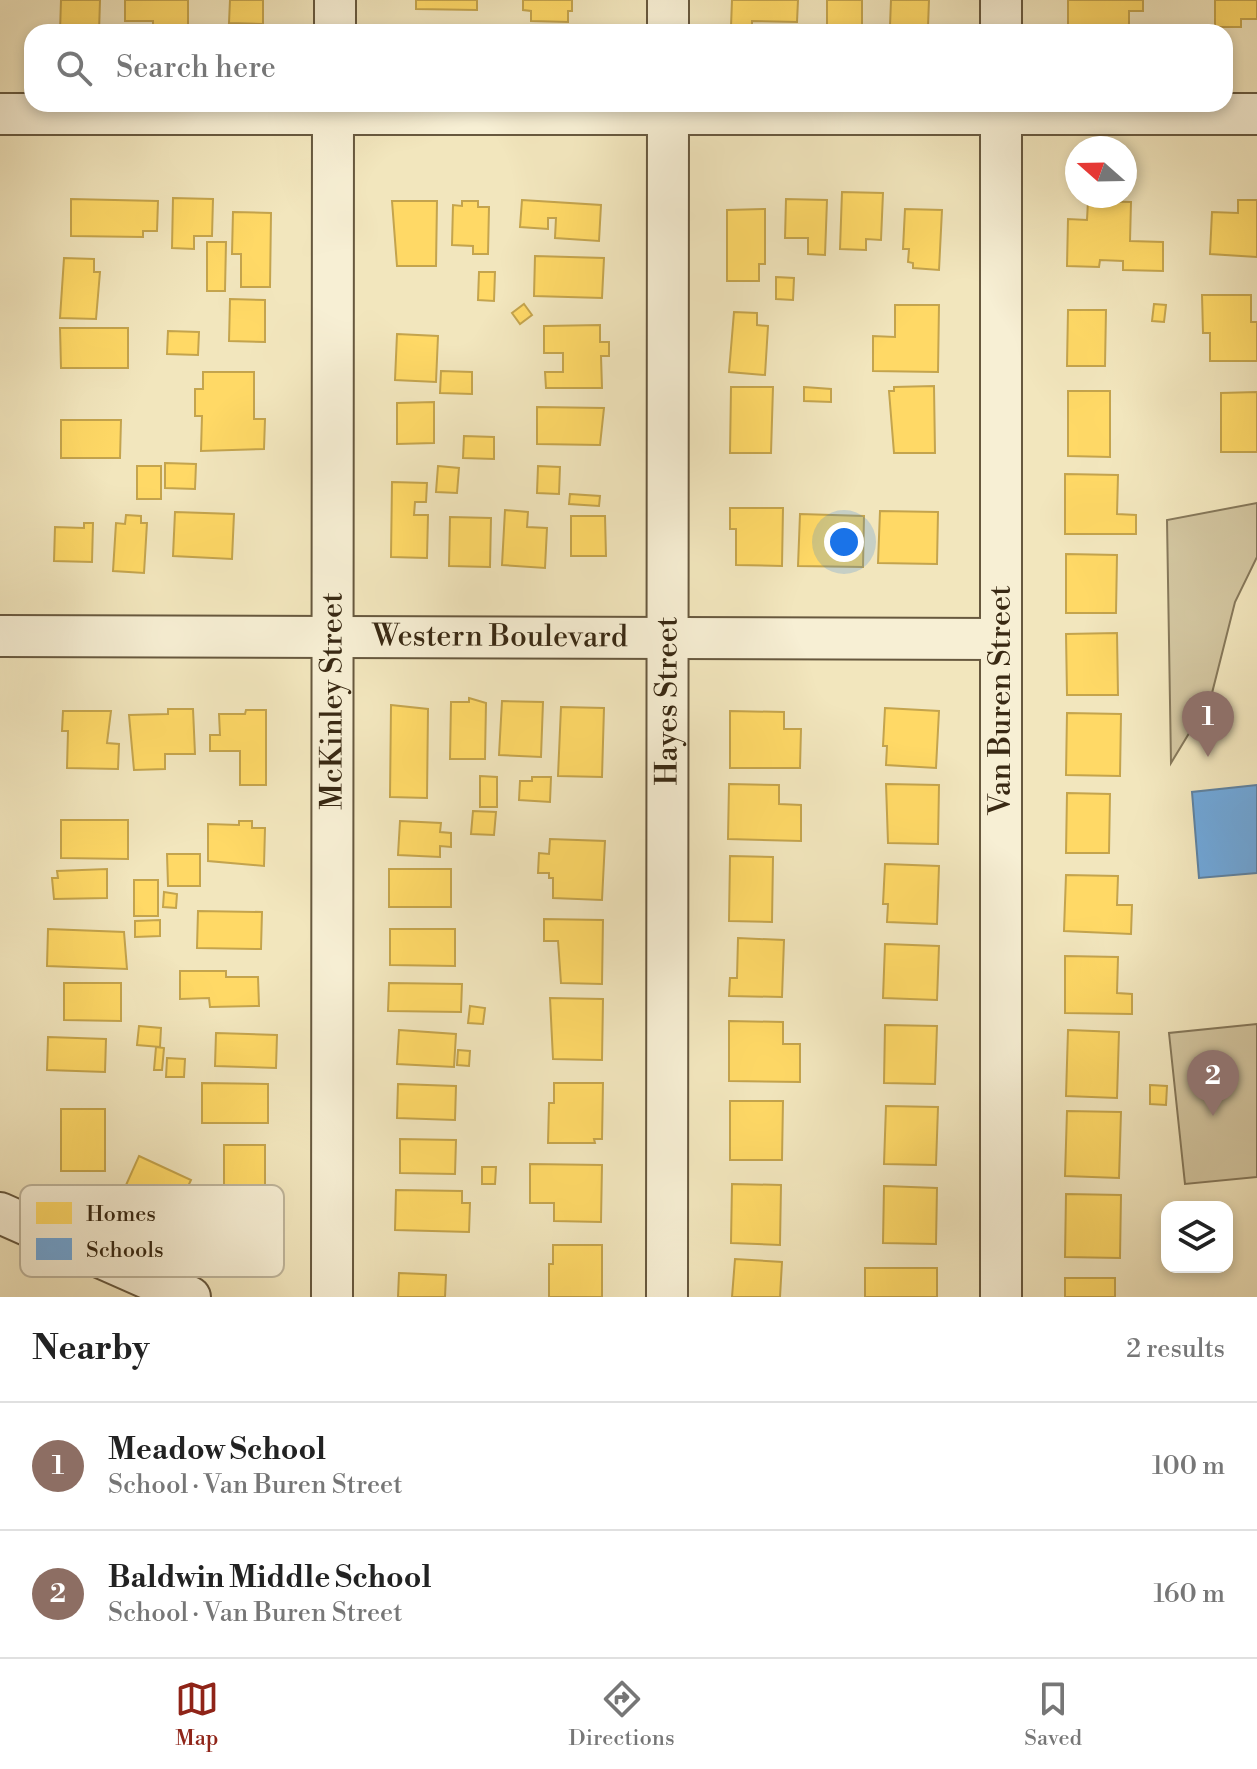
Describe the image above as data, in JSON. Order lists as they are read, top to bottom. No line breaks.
{"streets":{"street":["Western Boulevard","McKinley Street","Hayes Street","Van Buren Street"]},"crossings":[["Western Boulevard","McKinley Street"],["Western Boulevard","Hayes Street"],["Western Boulevard","Van Buren Street"]],"legend":["Homes","Schools"],"north":"left","page":{"search":"Search here","pins":["1","2"],"heading":["Nearby","2 results"],"list":[{"mark":"1","name":"Meadow School","note":"School · Van Buren Street","value":"100 m"},{"mark":"2","name":"Baldwin Middle School","note":"School · Van Buren Street","value":"160 m"}],"nav":["Map","Directions","Saved"]}}
